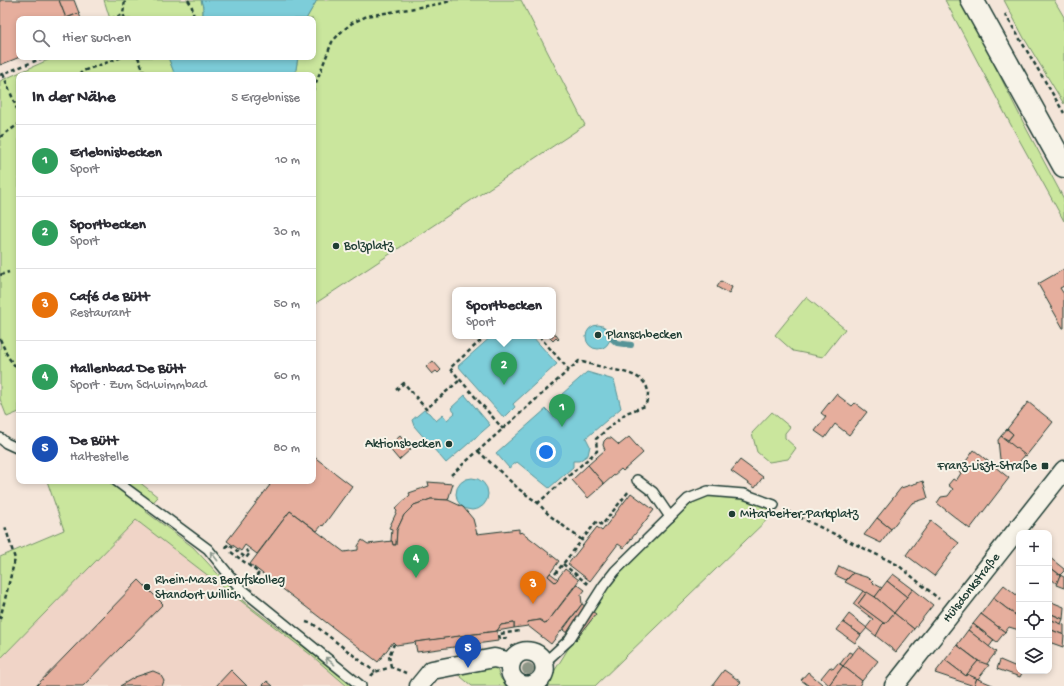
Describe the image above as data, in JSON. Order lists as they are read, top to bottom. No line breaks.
{"streets":{"street":["Hülsdonkstraße"]},"places":{"other":["Bolzplatz","Planschbecken","Aktionsbecken","Mitarbeiter-Parkplatz","Rhein-Maas Berufskolleg Standort Willich"],"transit":["Franz-Liszt-Straße"]},"page":{"search":"Hier suchen","heading":["In der Nähe","5 Ergebnisse"],"list":[{"mark":"1","name":"Erlebnisbecken","note":"Sport","value":"10 m"},{"mark":"2","name":"Sportbecken","note":"Sport","value":"30 m"},{"mark":"3","name":"Café de Bütt","note":"Restaurant","value":"50 m"},{"mark":"4","name":"Hallenbad De Bütt","note":"Sport · Zum Schwimmbad","value":"60 m"},{"mark":"5","name":"De Bütt","note":"Haltestelle","value":"80 m"}],"popup":["Sportbecken","Sport"],"pins":["2","1","4","3","5"],"map_buttons":["+","−"]}}
